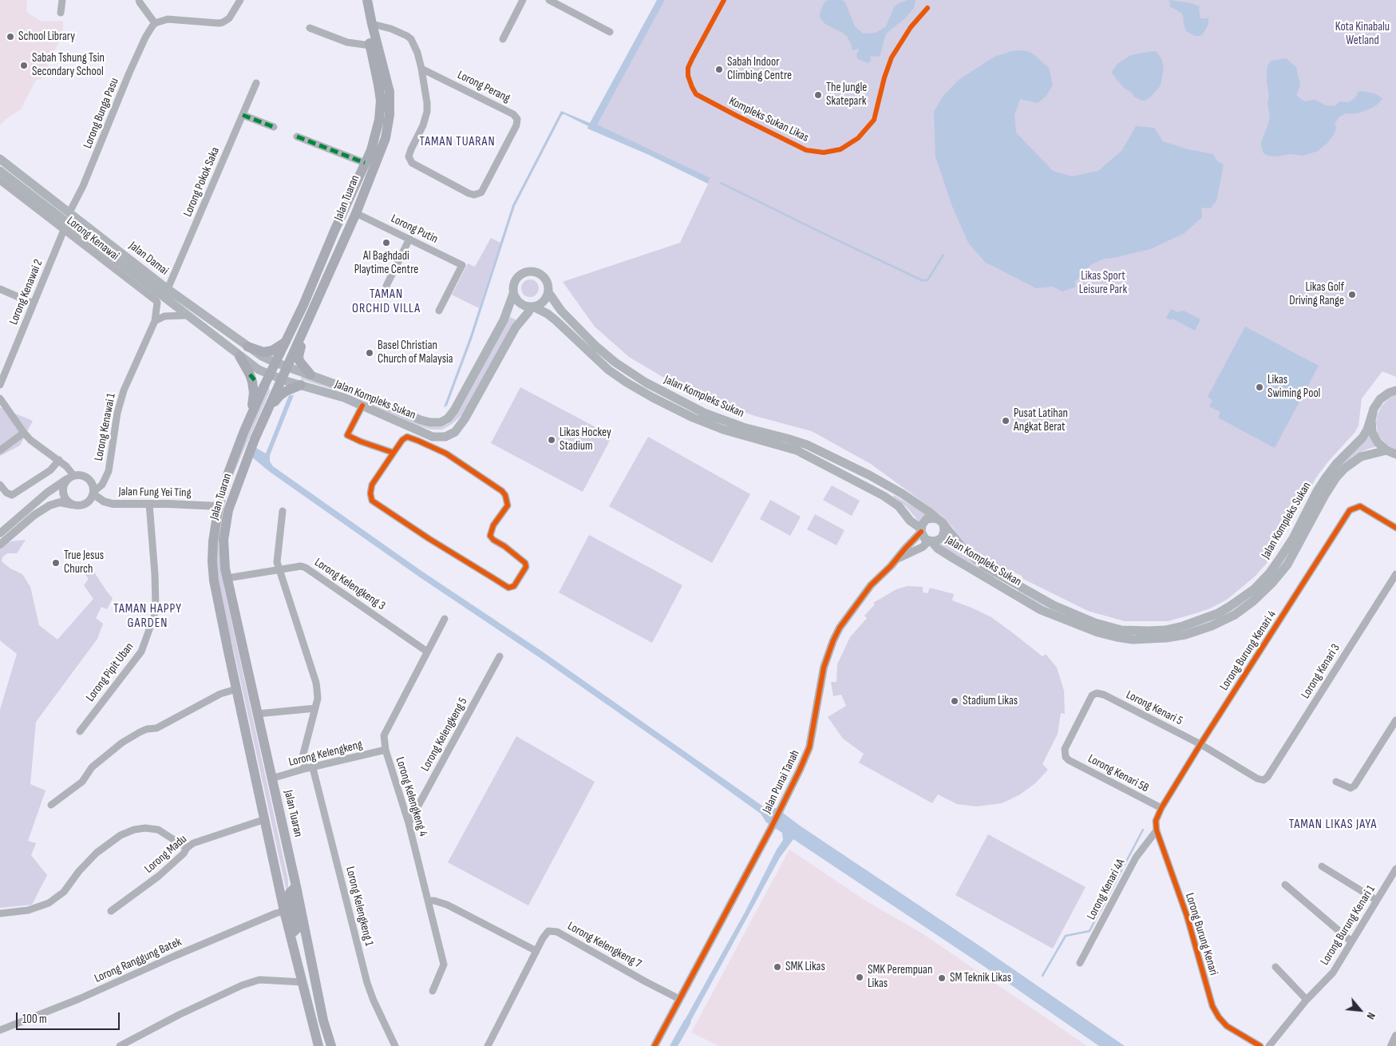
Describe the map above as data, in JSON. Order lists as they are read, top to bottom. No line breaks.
{"streets":{"main road":["Jalan Tuaran","Jalan Damai","Jalan Kompleks Sukan"],"street":["Lorong Perang","Lorong Bunga Pasu","Lorong Pokok Saka","Lorong Putin","Lorong Kenawai","Lorong Kenawai 2","Lorong Kenawai 1","Jalan Fung Yei Ting","Lorong Kelengkeng 3","Lorong Burung Kenari 4","Lorong Kenari 3","Lorong Pipit Uban","Lorong Kenari 5","Lorong Kelengkeng 5","Lorong Kelengkeng","Lorong Kenari 5B","Jalan Punai Tanah","Lorong Kelengkeng 4","Lorong Madu","Lorong Kenari 4A","Lorong Kelengkeng 1","Lorong Burung Kenari 1","Lorong Burung Kenari","Lorong Kelengkeng 7","Lorong Ranggung Batek"],"cycle path":["Kompleks Sukan Likas"]},"crossings":[["Lorong Perang","Jalan Tuaran"],["Lorong Bunga Pasu","Jalan Damai"],["Lorong Pokok Saka","Jalan Damai"],["Jalan Tuaran","Lorong Putin"],["Jalan Tuaran","Jalan Damai"],["Jalan Tuaran","Jalan Kompleks Sukan"],["Jalan Tuaran","Jalan Fung Yei Ting"],["Jalan Tuaran","Lorong Kelengkeng 3"],["Jalan Tuaran","Lorong Kelengkeng"],["Jalan Tuaran","Lorong Madu"],["Jalan Tuaran","Lorong Ranggung Batek"],["Lorong Kenawai","Lorong Kenawai 2"],["Lorong Kenawai","Lorong Kenawai 1"],["Jalan Damai","Jalan Kompleks Sukan"],["Jalan Kompleks Sukan","Jalan Punai Tanah"],["Lorong Kenawai 1","Jalan Fung Yei Ting"],["Jalan Fung Yei Ting","Lorong Pipit Uban"],["Lorong Kelengkeng 3","Lorong Kelengkeng 4"],["Lorong Burung Kenari 4","Lorong Kenari 5"],["Lorong Burung Kenari 4","Lorong Kenari 5B"],["Lorong Burung Kenari 4","Lorong Burung Kenari"],["Lorong Kenari 3","Lorong Kenari 5"],["Lorong Kenari 5","Lorong Kenari 5B"],["Lorong Kelengkeng 5","Lorong Kelengkeng 4"],["Lorong Kelengkeng","Lorong Kelengkeng 4"],["Lorong Kelengkeng","Lorong Kelengkeng 1"],["Lorong Kenari 5B","Lorong Burung Kenari"],["Jalan Punai Tanah","Lorong Kelengkeng 7"],["Lorong Kenari 4A","Lorong Burung Kenari"]],"districts":["TAMAN TUARAN","TAMAN ORCHID VILLA","TAMAN HAPPY GARDEN","TAMAN LIKAS JAYA"],"parks":["Kota Kinabalu Wetland","Likas Sport Leisure Park"],"places":["School Library","Sabah Tshung Tsin Secondary School","Sabah Indoor Climbing Centre","The Jungle Skatepark","Al Baghdadi Playtime Centre","Likas Golf Driving Range","Basel Christian Church of Malaysia","Likas Swiming Pool","Pusat Latihan Angkat Berat","Likas Hockey Stadium","True Jesus Church","Stadium Likas","SMK Likas","SMK Perempuan Likas","SM Teknik Likas"],"scale_bar":"100 m","north":"bottom right"}
